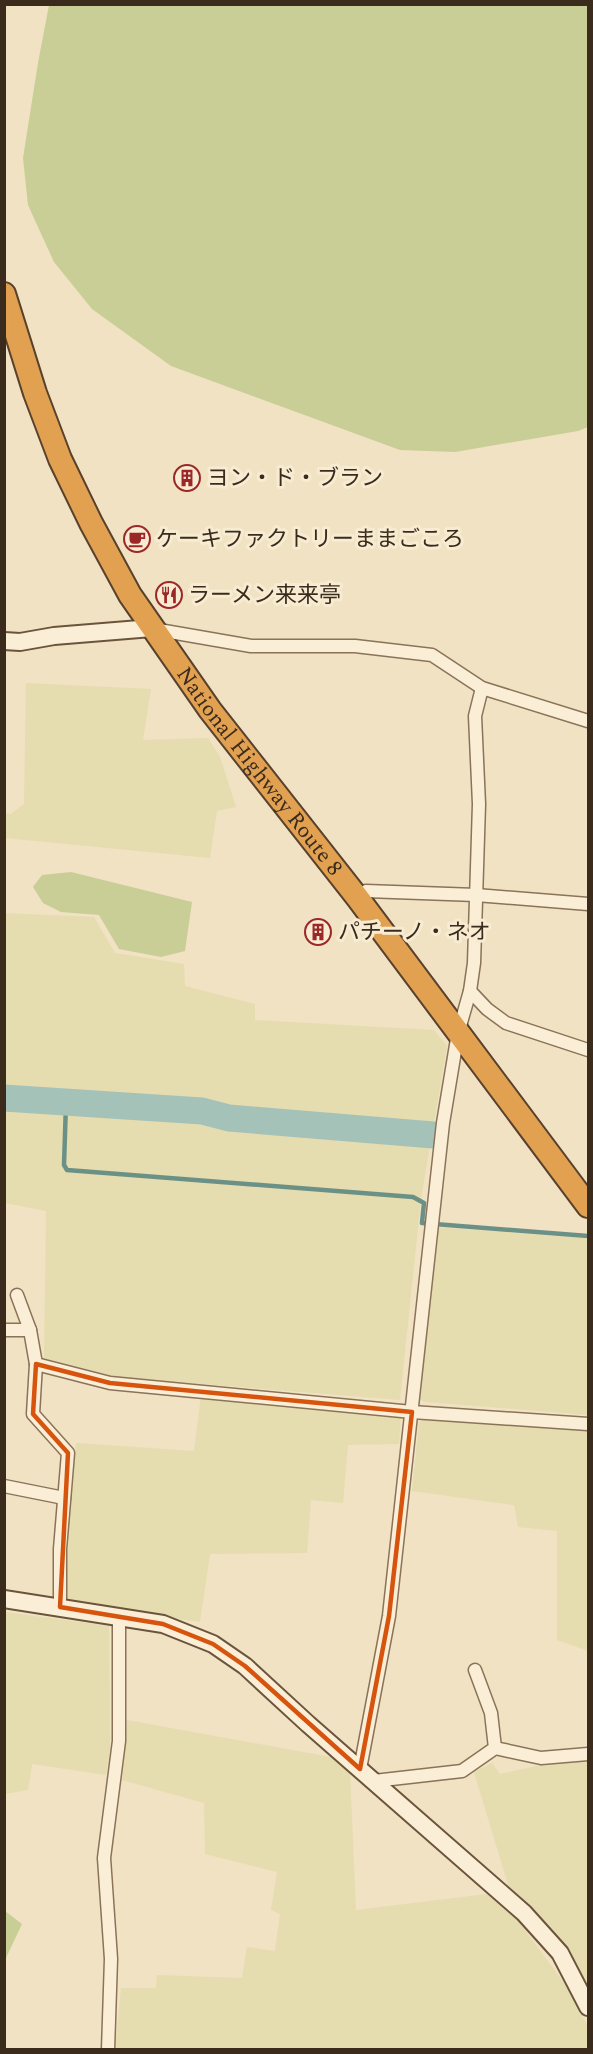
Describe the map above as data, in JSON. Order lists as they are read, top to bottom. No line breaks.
{"streets":{"highway":["National Highway Route 8"]},"places":{"building":["ヨン・ド・ブラン","パチーノ・ネオ"],"cafe":["ケーキファクトリーままごころ"],"restaurant":["ラーメン来来亭"]}}
